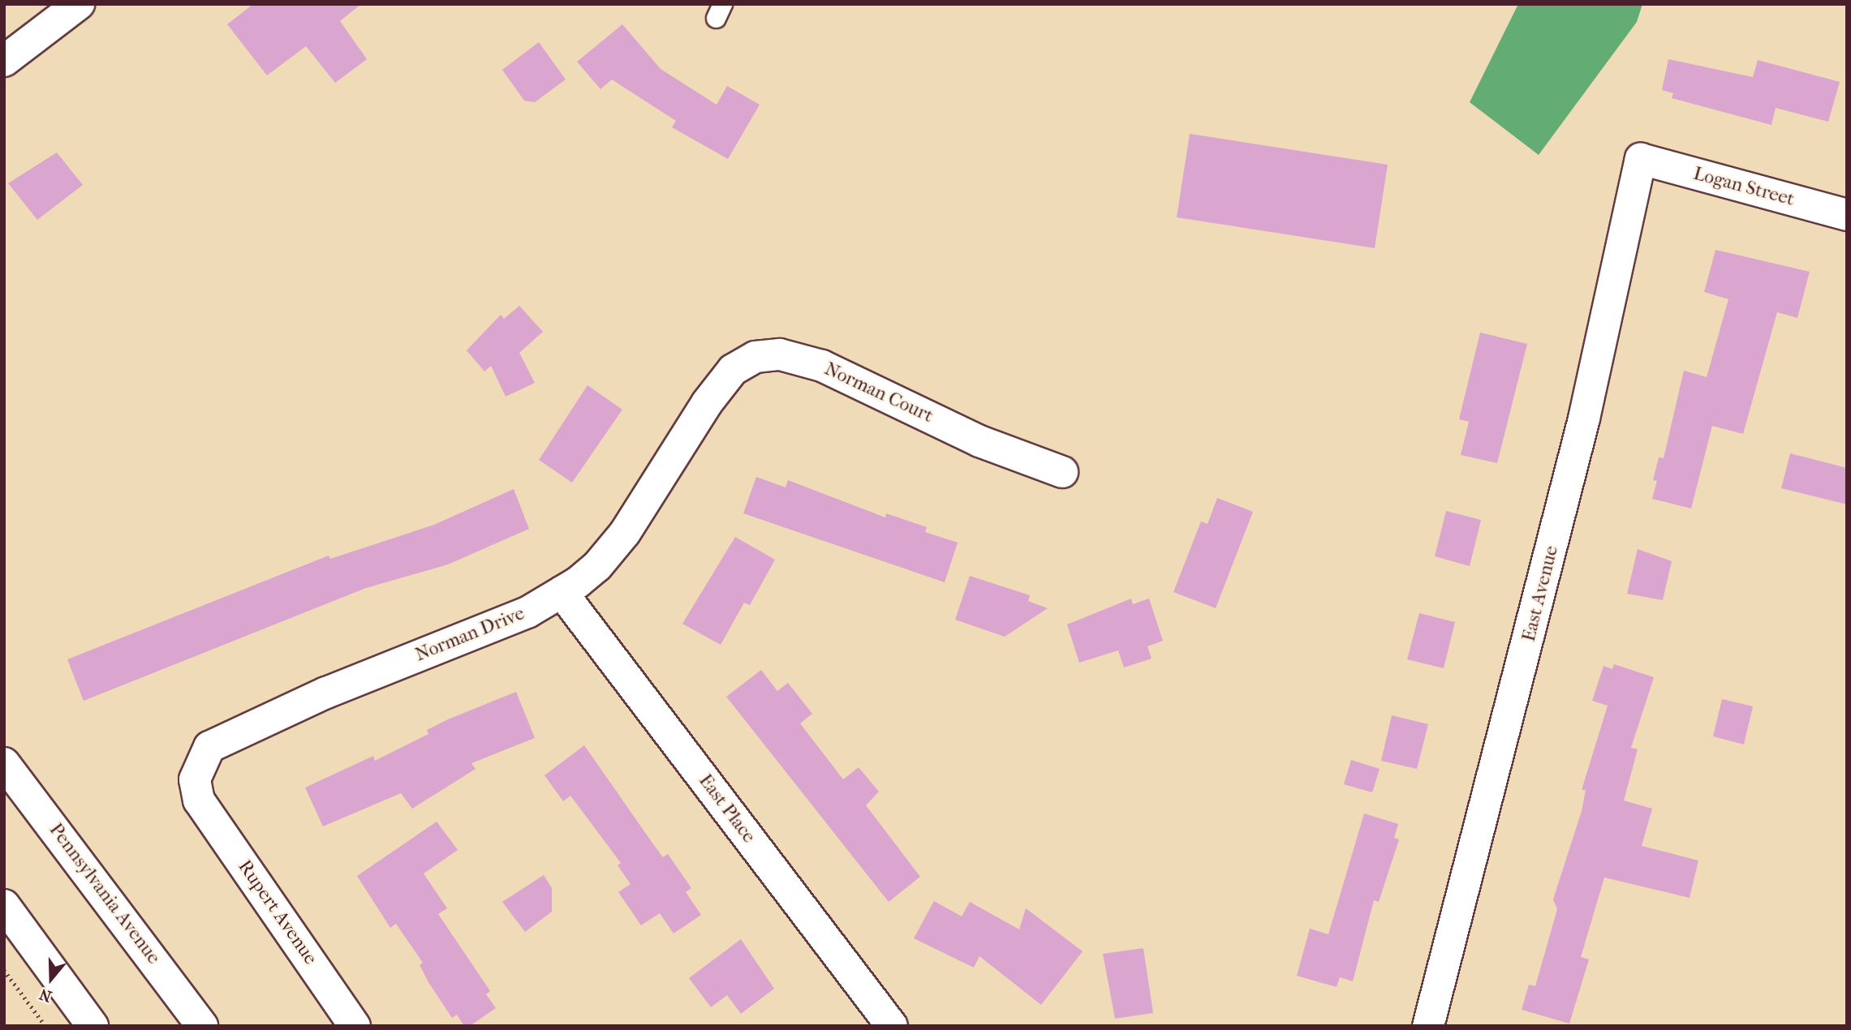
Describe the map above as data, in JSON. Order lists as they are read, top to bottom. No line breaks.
{"streets":{"main road":["Logan Street","Norman Court","East Avenue","Norman Drive","East Place","Pennsylvania Avenue","Rupert Avenue"]},"crossings":[["Logan Street","East Avenue"],["Norman Court","Norman Drive"],["Norman Drive","East Place"],["Norman Drive","Rupert Avenue"]],"north":"bottom"}
